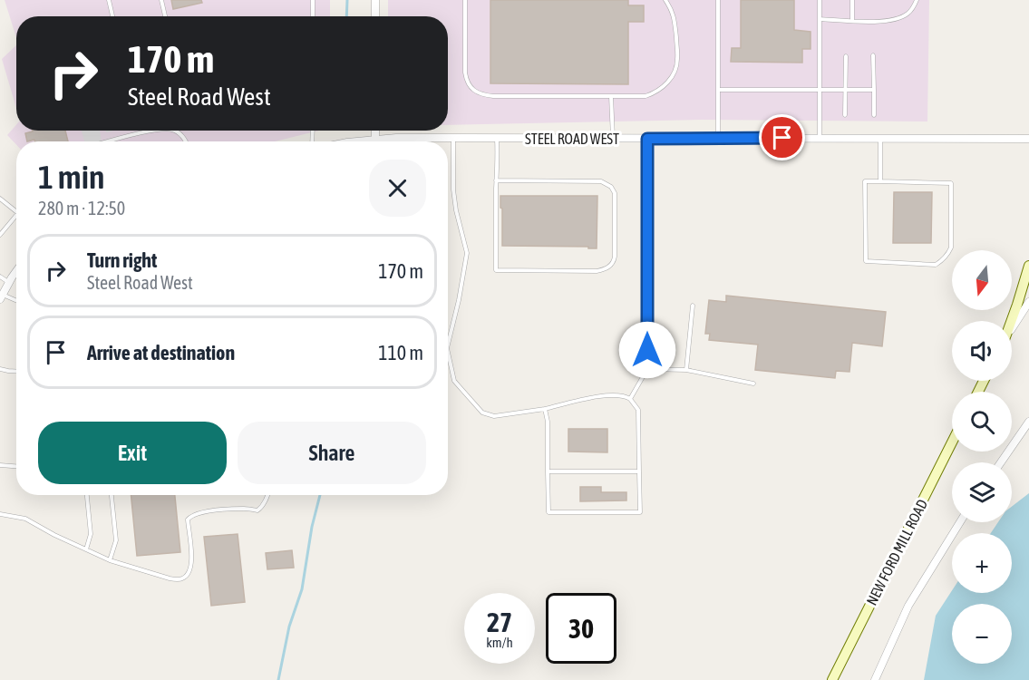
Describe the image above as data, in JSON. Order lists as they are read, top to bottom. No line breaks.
{"streets":{"street":["STEEL ROAD WEST","NEW FORD MILL ROAD"]},"north":"bottom","page":{"turn":["170 m","Steel Road West"],"heading":["1 min","280 m · 12:50"],"list":[{"name":"Turn right","note":"Steel Road West","value":"170 m"},{"name":"Arrive at destination","value":"110 m"}],"map_buttons":["+","−"],"buttons":["Exit","Share"],"speed":"27 km/h","limit":"30"}}
